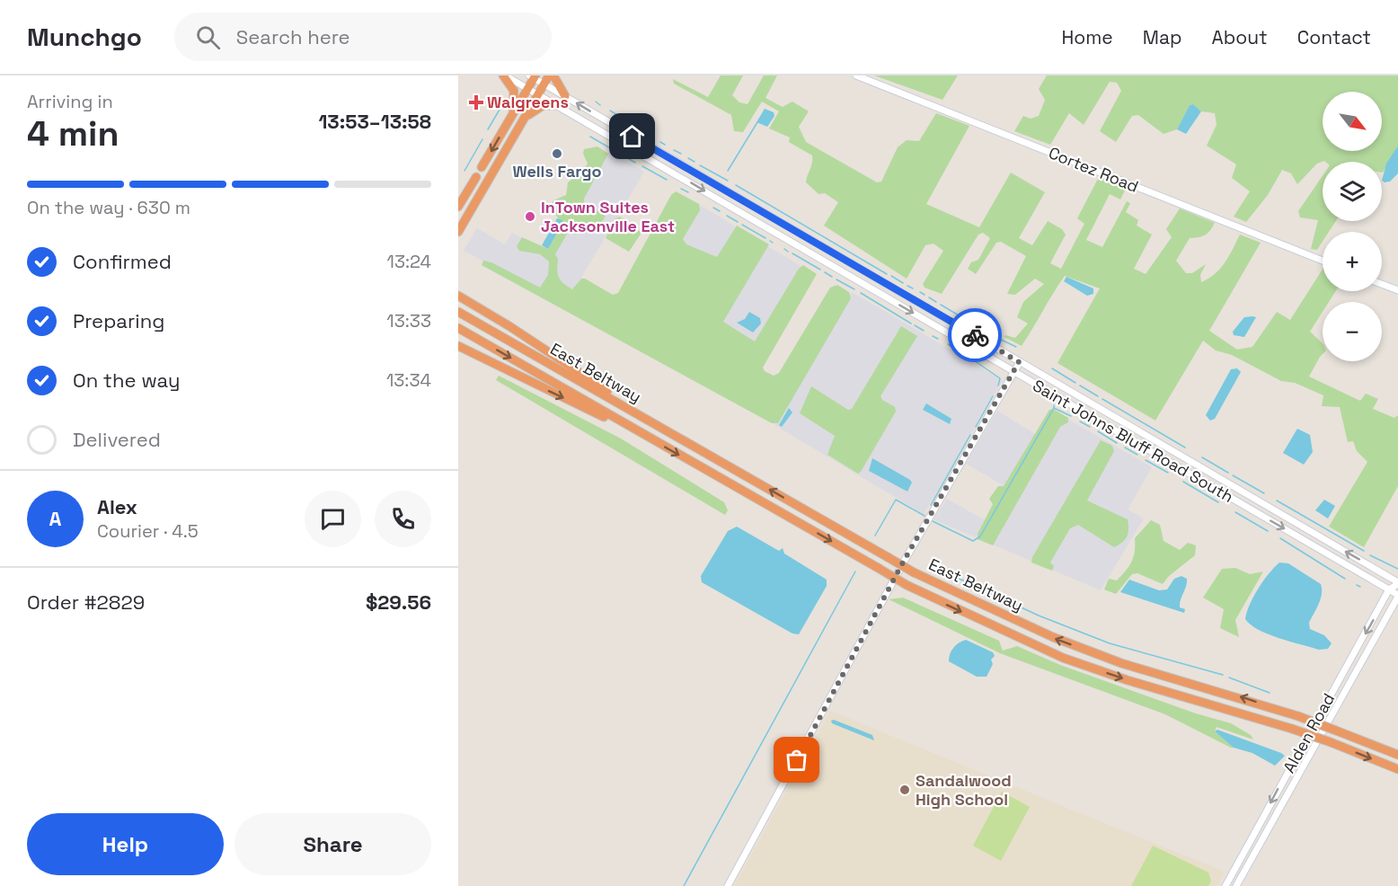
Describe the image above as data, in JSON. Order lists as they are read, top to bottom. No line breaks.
{"streets":{"highway":["East Beltway"],"main road":["Cortez Road","Saint Johns Bluff Road South","Alden Road"]},"crossings":[["Saint Johns Bluff Road South","Alden Road"]],"places":{"health":["Walgreens"],"other":["Wells Fargo","InTown Suites Jacksonville East","Sandalwood High School"]},"north":"bottom right","page":{"header":"Munchgo","search":"Search here","nav":["Home","Map","About","Contact"],"heading":["4 min","Arriving in","13:53–13:58"],"panel":["Alex","Courier · 4.5","Order #2829","$29.56"],"map_buttons":["+","−"],"bar":"On the way · 630 m","list":[["Confirmed","13:24"],["Preparing","13:33"],["On the way","13:34"],"Delivered"],"round":"A","buttons":["Help","Share"]}}
